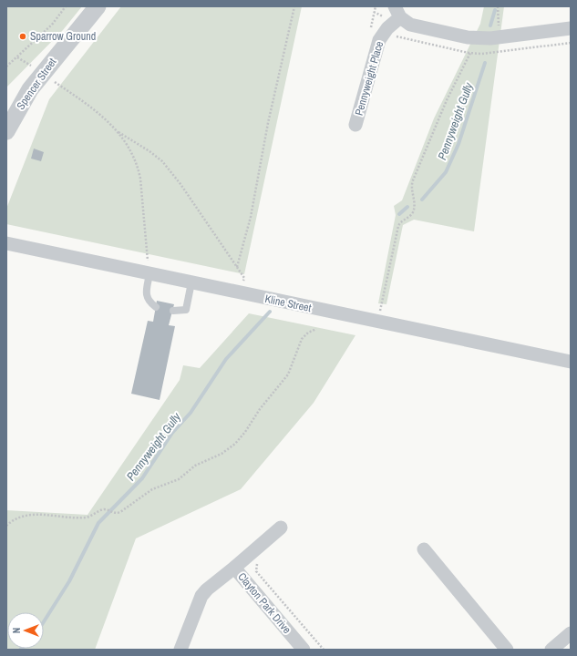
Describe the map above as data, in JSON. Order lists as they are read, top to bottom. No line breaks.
{"streets":{"street":["Pennyweight Place","Spencer Street","Kline Street","Clayton Park Drive"]},"water":["Pennyweight Gully"],"places":["Sparrow Ground"],"north":"left"}
